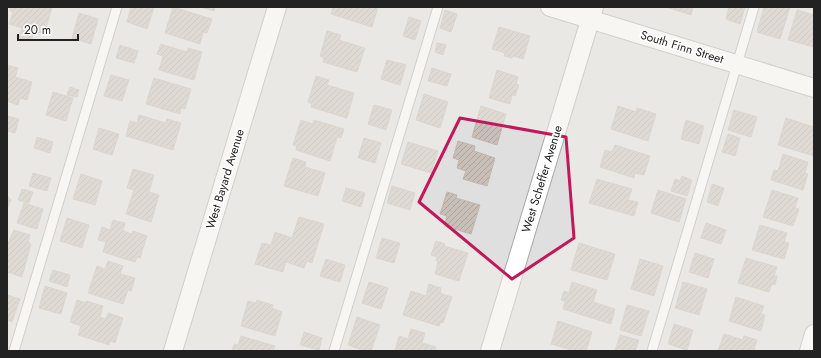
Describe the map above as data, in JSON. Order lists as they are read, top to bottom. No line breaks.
{"streets":{"street":["South Finn Street","West Bayard Avenue","West Scheffer Avenue"]},"crossings":[["South Finn Street","West Scheffer Avenue"]],"scale_bar":"20 m"}
